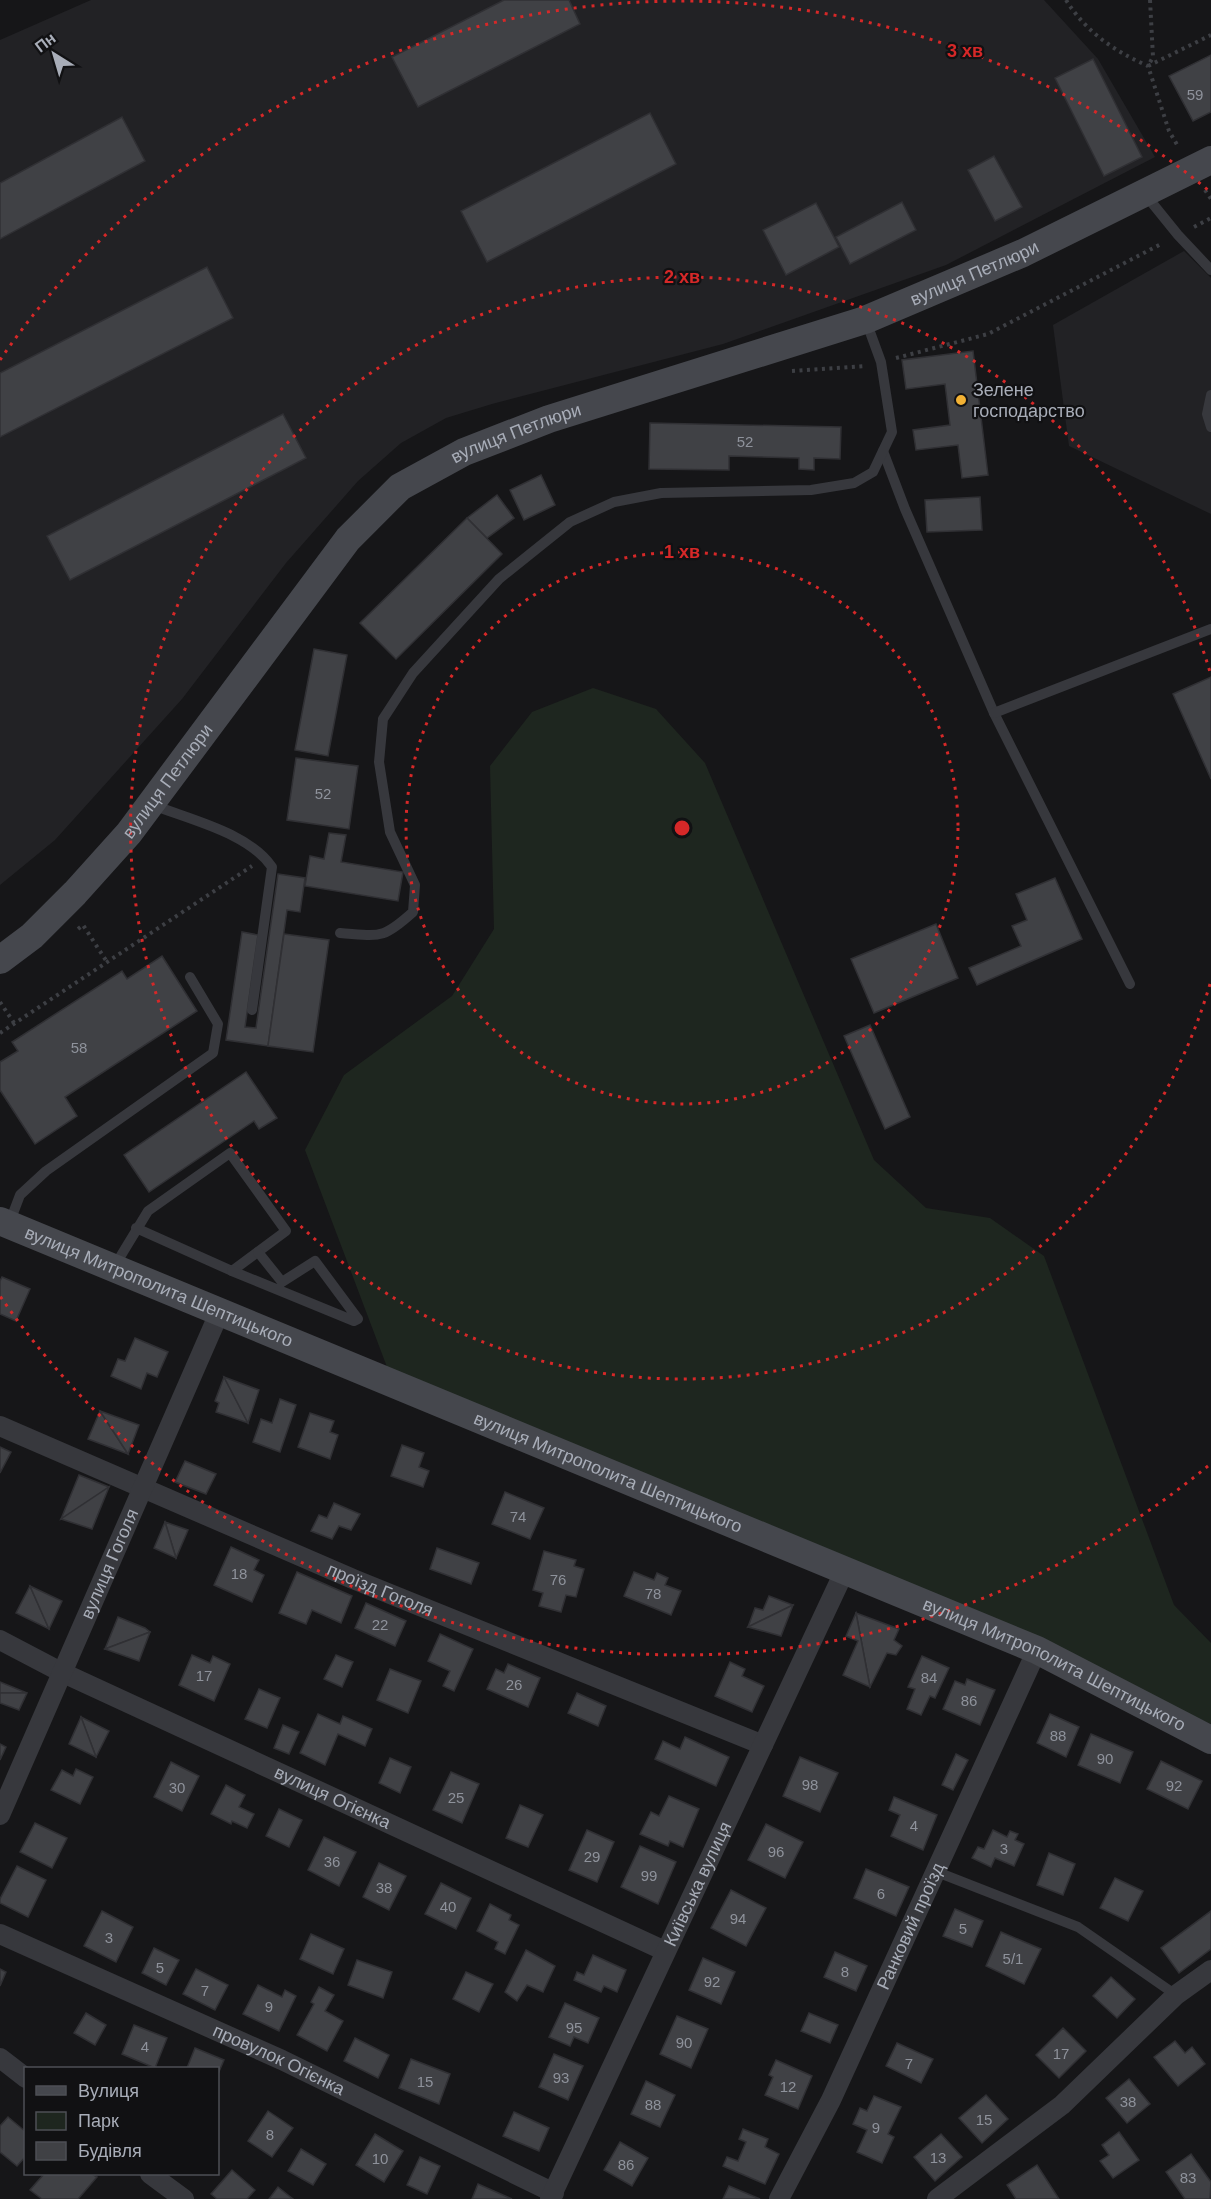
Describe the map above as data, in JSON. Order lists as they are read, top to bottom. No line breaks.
{"streets":{"main road":["вулиця Петлюри","вулиця Митрополита Шептицького"],"street":["вулиця Гоголя","проїзд Гоголя","вулиця Огієнка","Київська вулиця","Ранковий проїзд","провулок Огієнка"]},"crossings":[["вулиця Митрополита Шептицького","вулиця Гоголя"],["вулиця Митрополита Шептицького","Київська вулиця"],["вулиця Митрополита Шептицького","Ранковий проїзд"],["вулиця Гоголя","проїзд Гоголя"],["вулиця Гоголя","вулиця Огієнка"],["проїзд Гоголя","Київська вулиця"],["вулиця Огієнка","Київська вулиця"],["Київська вулиця","провулок Огієнка"]],"places":["Зелене господарство"],"house_numbers":["59","52","52","58","74","18","76","78","22","17","84","26","86","88","90","98","92","30","25","4","3","96","29","36","99","38","6","40","94","5","3","5/1","5","8","92","7","9","95","90","4","17","7","93","15","12","38","88","15","9","8","13","10","86","83"],"legend":["Вулиця","Парк","Будівля"],"north":"top left","rings":["3 хв","2 хв","1 хв"]}
